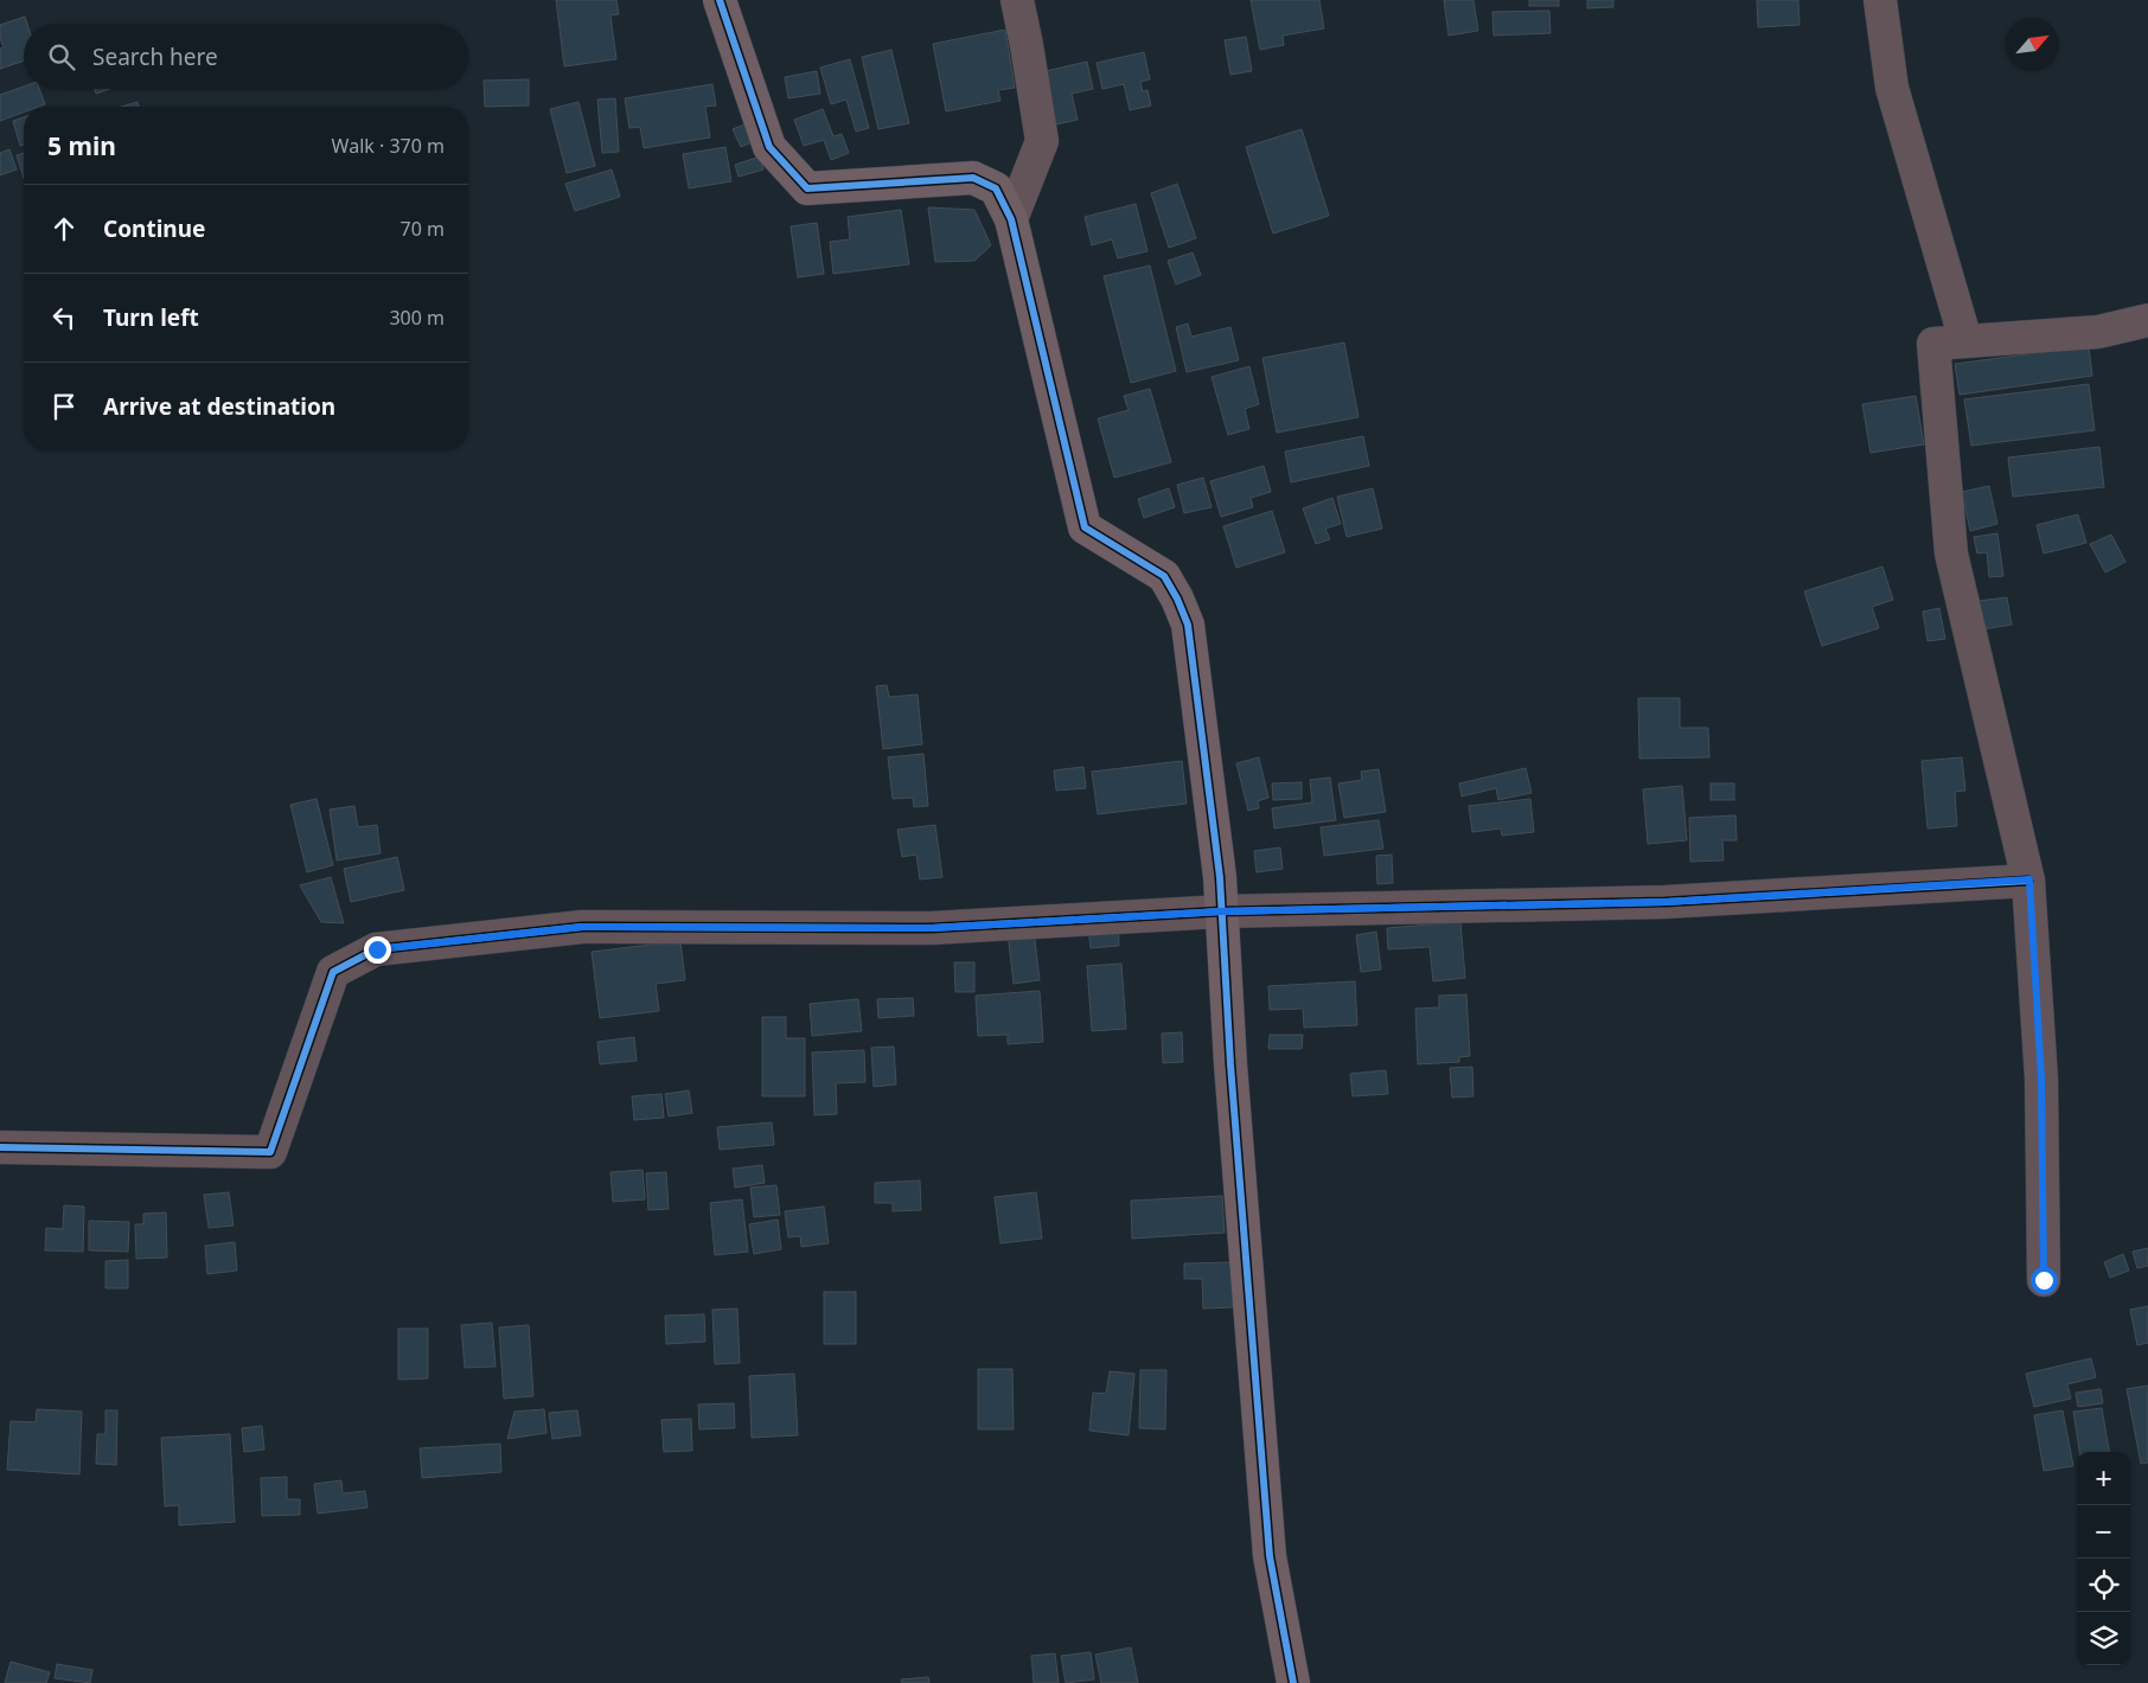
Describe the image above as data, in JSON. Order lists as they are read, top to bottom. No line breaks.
{"north":"top right","page":{"search":"Search here","heading":["5 min","Walk · 370 m"],"list":[["Continue","70 m"],["Turn left","300 m"],"Arrive at destination"],"map_buttons":["+","−"]}}
